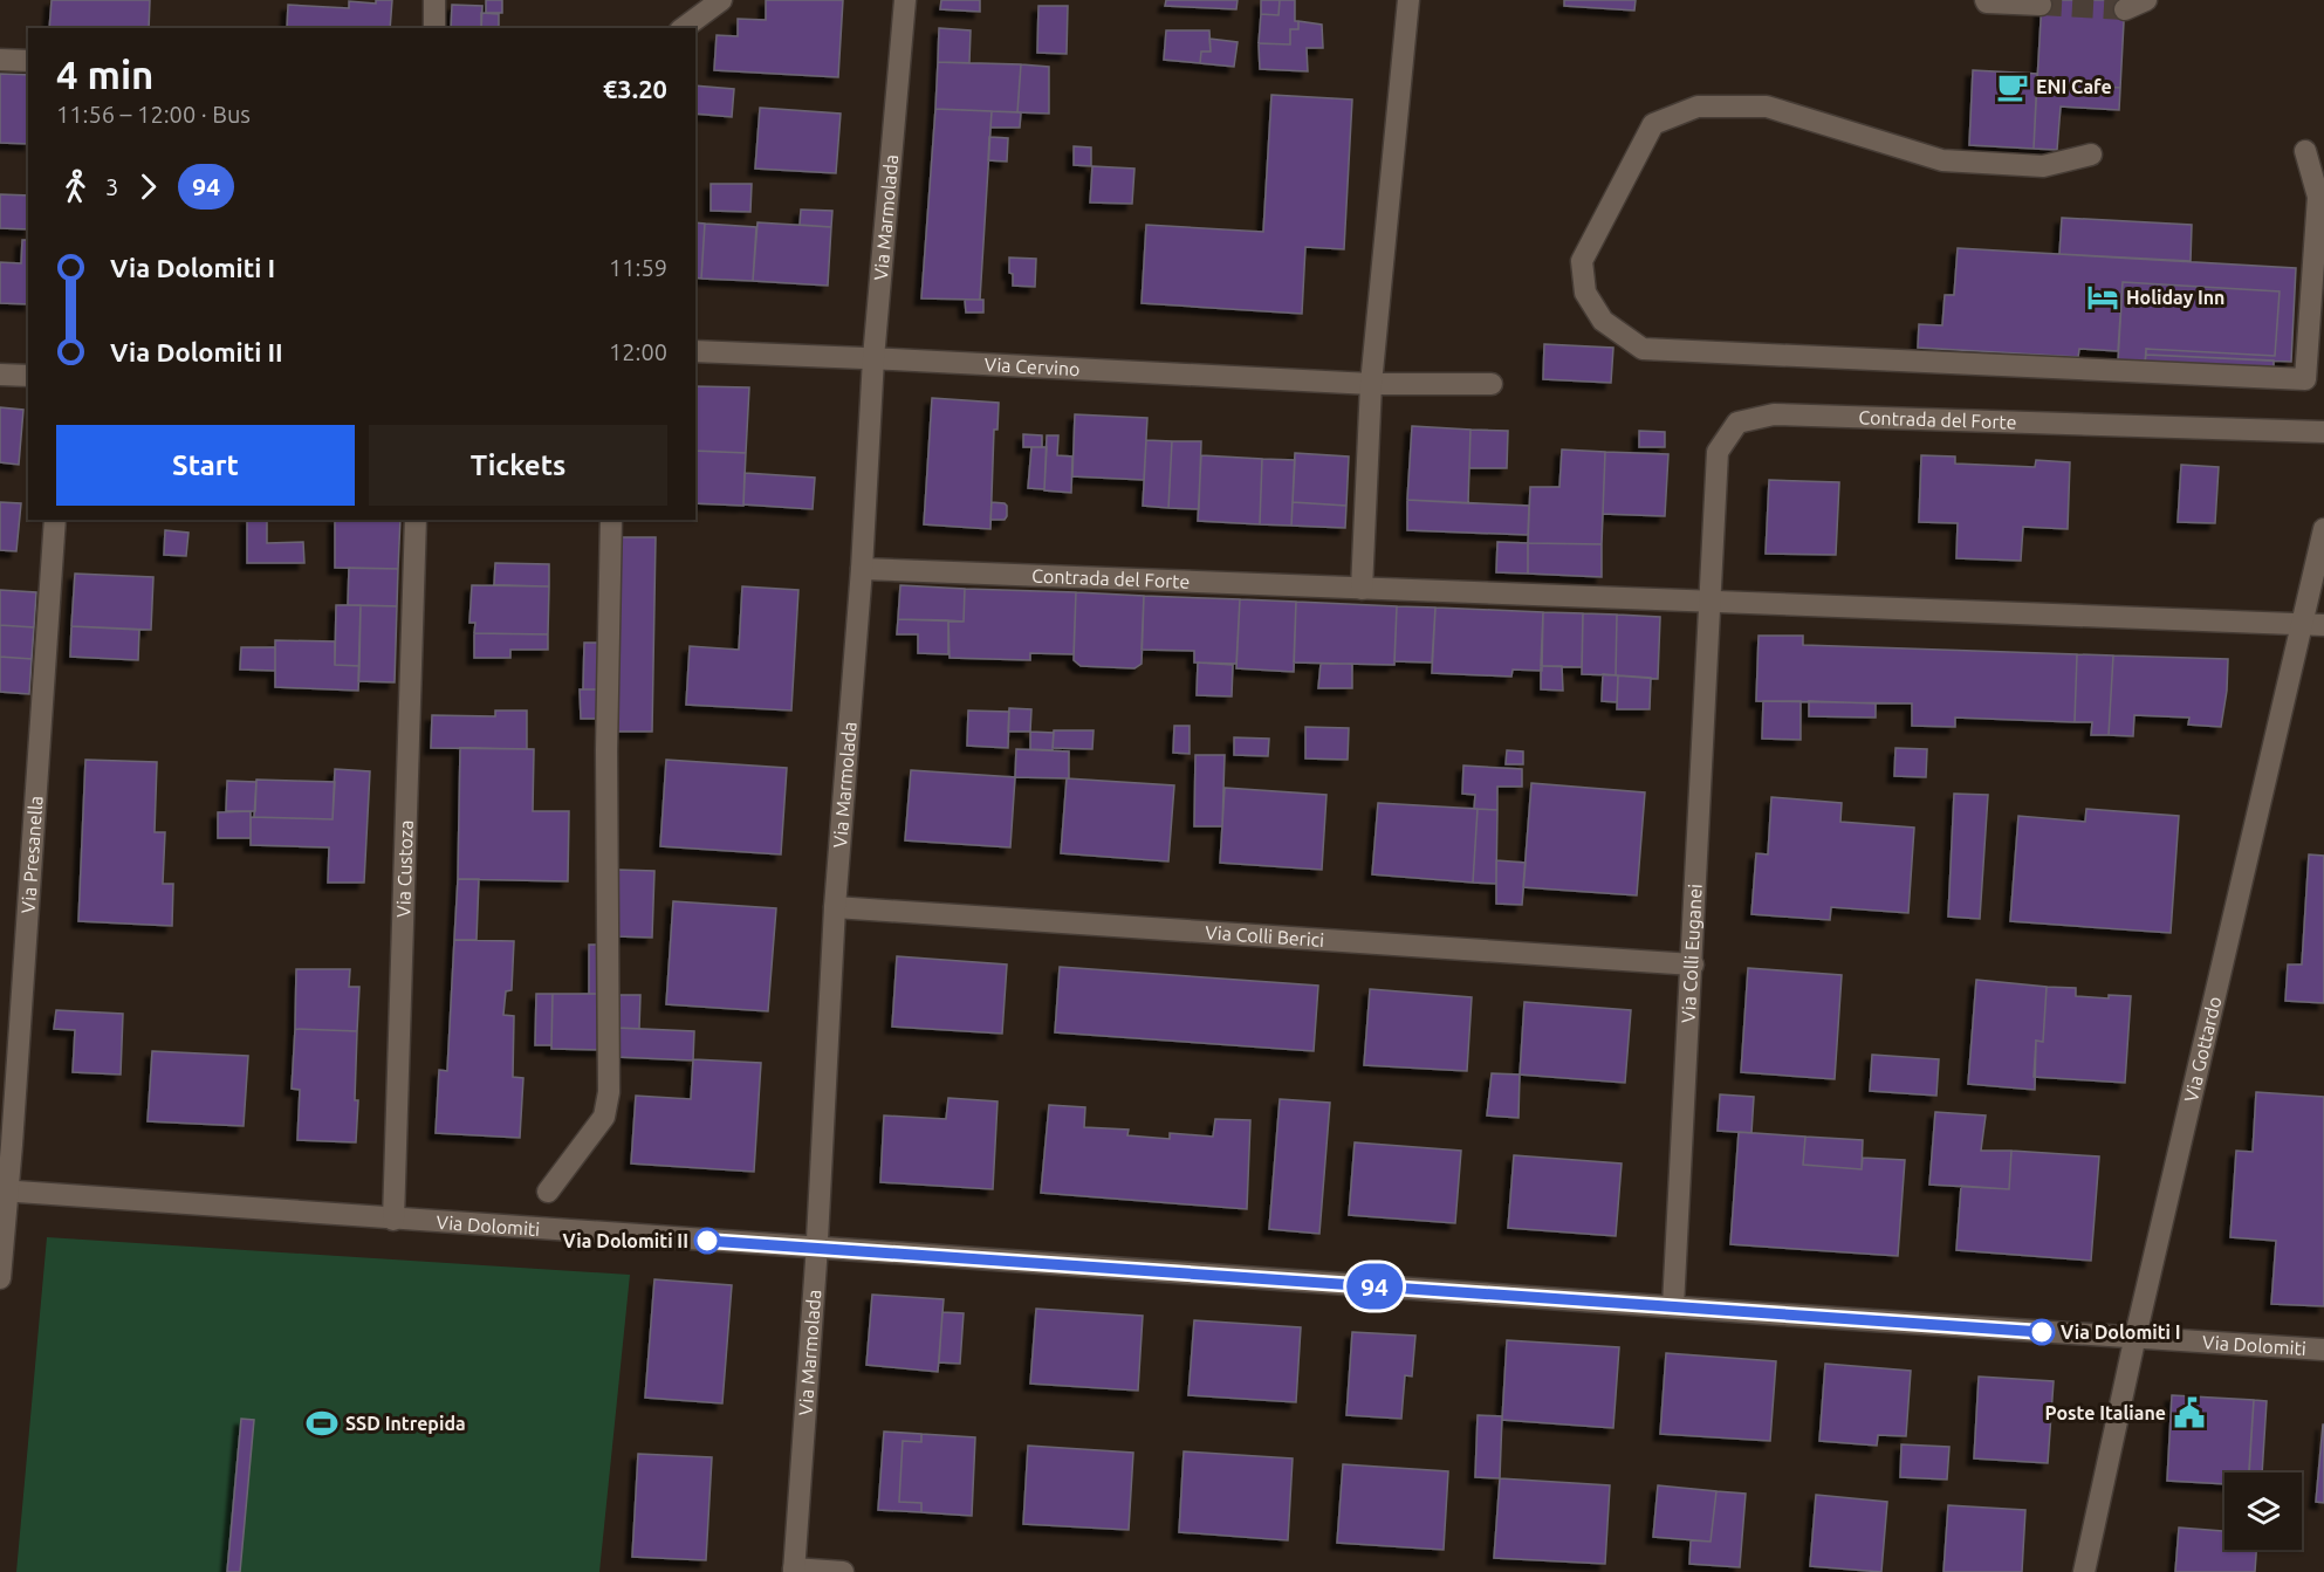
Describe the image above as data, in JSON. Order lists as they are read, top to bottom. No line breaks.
{"streets":{"street":["Via Marmolada","Via Cervino","Contrada del Forte","Via Presanella","Via Custoza","Via Colli Berici","Via Colli Euganei","Via Gottardo","Via Dolomiti"]},"crossings":[["Via Marmolada","Via Cervino"],["Via Marmolada","Contrada del Forte"],["Via Marmolada","Via Colli Berici"],["Via Marmolada","Via Dolomiti"],["Contrada del Forte","Via Colli Euganei"],["Contrada del Forte","Via Gottardo"],["Via Presanella","Via Dolomiti"],["Via Custoza","Via Dolomiti"],["Via Colli Berici","Via Colli Euganei"],["Via Colli Euganei","Via Dolomiti"],["Via Gottardo","Via Dolomiti"]],"places":{"cafe":["ENI Cafe"],"hotel":["Holiday Inn"],"other":["Via Dolomiti II","Via Dolomiti I"],"public building":["Poste Italiane"],"sports":["SSD Intrepida"]},"lines":["bus line 94"],"page":{"on_map":"94","heading":["4 min","11:56 – 12:00 · Bus","€3.20"],"legs":["3","94"],"list":[{"name":"Via Dolomiti I","value":"11:59"},{"name":"Via Dolomiti II","value":"12:00"}],"buttons":["Start","Tickets"]}}
